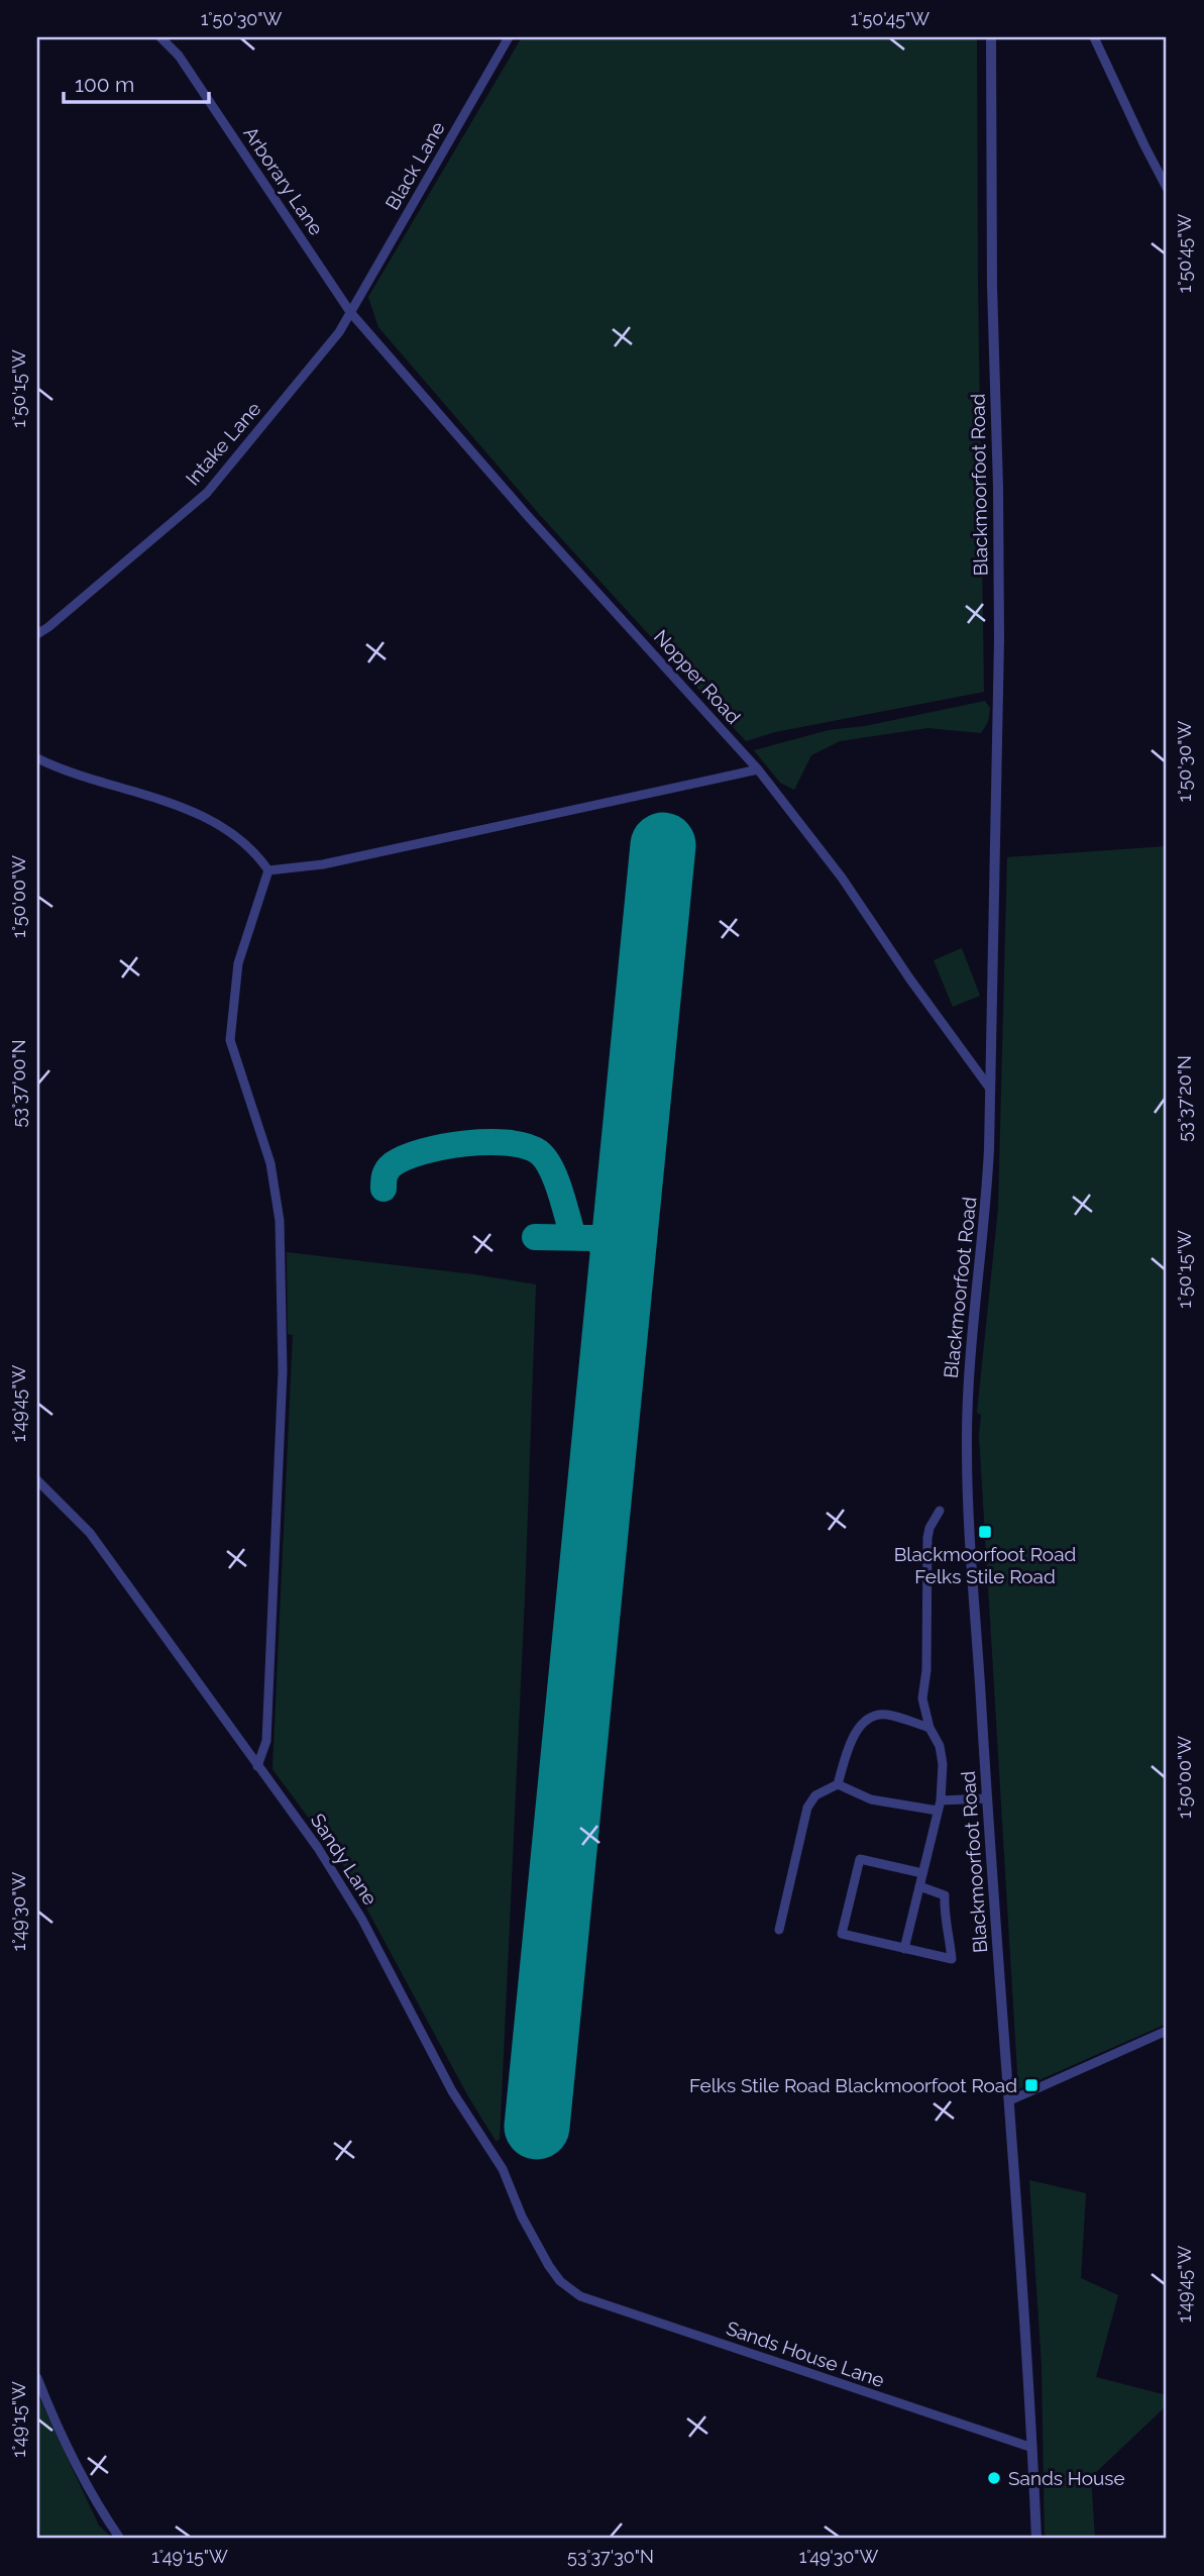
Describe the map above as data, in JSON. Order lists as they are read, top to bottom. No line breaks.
{"streets":{"street":["Black Lane","Arborary Lane","Intake Lane","Blackmoorfoot Road","Nopper Road","Sandy Lane","Sands House Lane"]},"crossings":[["Black Lane","Arborary Lane"],["Black Lane","Intake Lane"],["Black Lane","Nopper Road"],["Arborary Lane","Intake Lane"],["Arborary Lane","Nopper Road"],["Intake Lane","Nopper Road"],["Blackmoorfoot Road","Nopper Road"],["Blackmoorfoot Road","Sands House Lane"],["Sandy Lane","Sands House Lane"]],"places":{"transit":["Blackmoorfoot Road Felks Stile Road","Felks Stile Road Blackmoorfoot Road"],"other":["Sands House"]},"scale_bar":"100 m","coordinates":["1°50'30\"W","1°50'45\"W","1°50'15\"W","1°50'00\"W","53°37'00\"N","53°37'20\"N","1°49'45\"W","1°49'30\"W","1°49'15\"W","53°37'30\"N"]}
